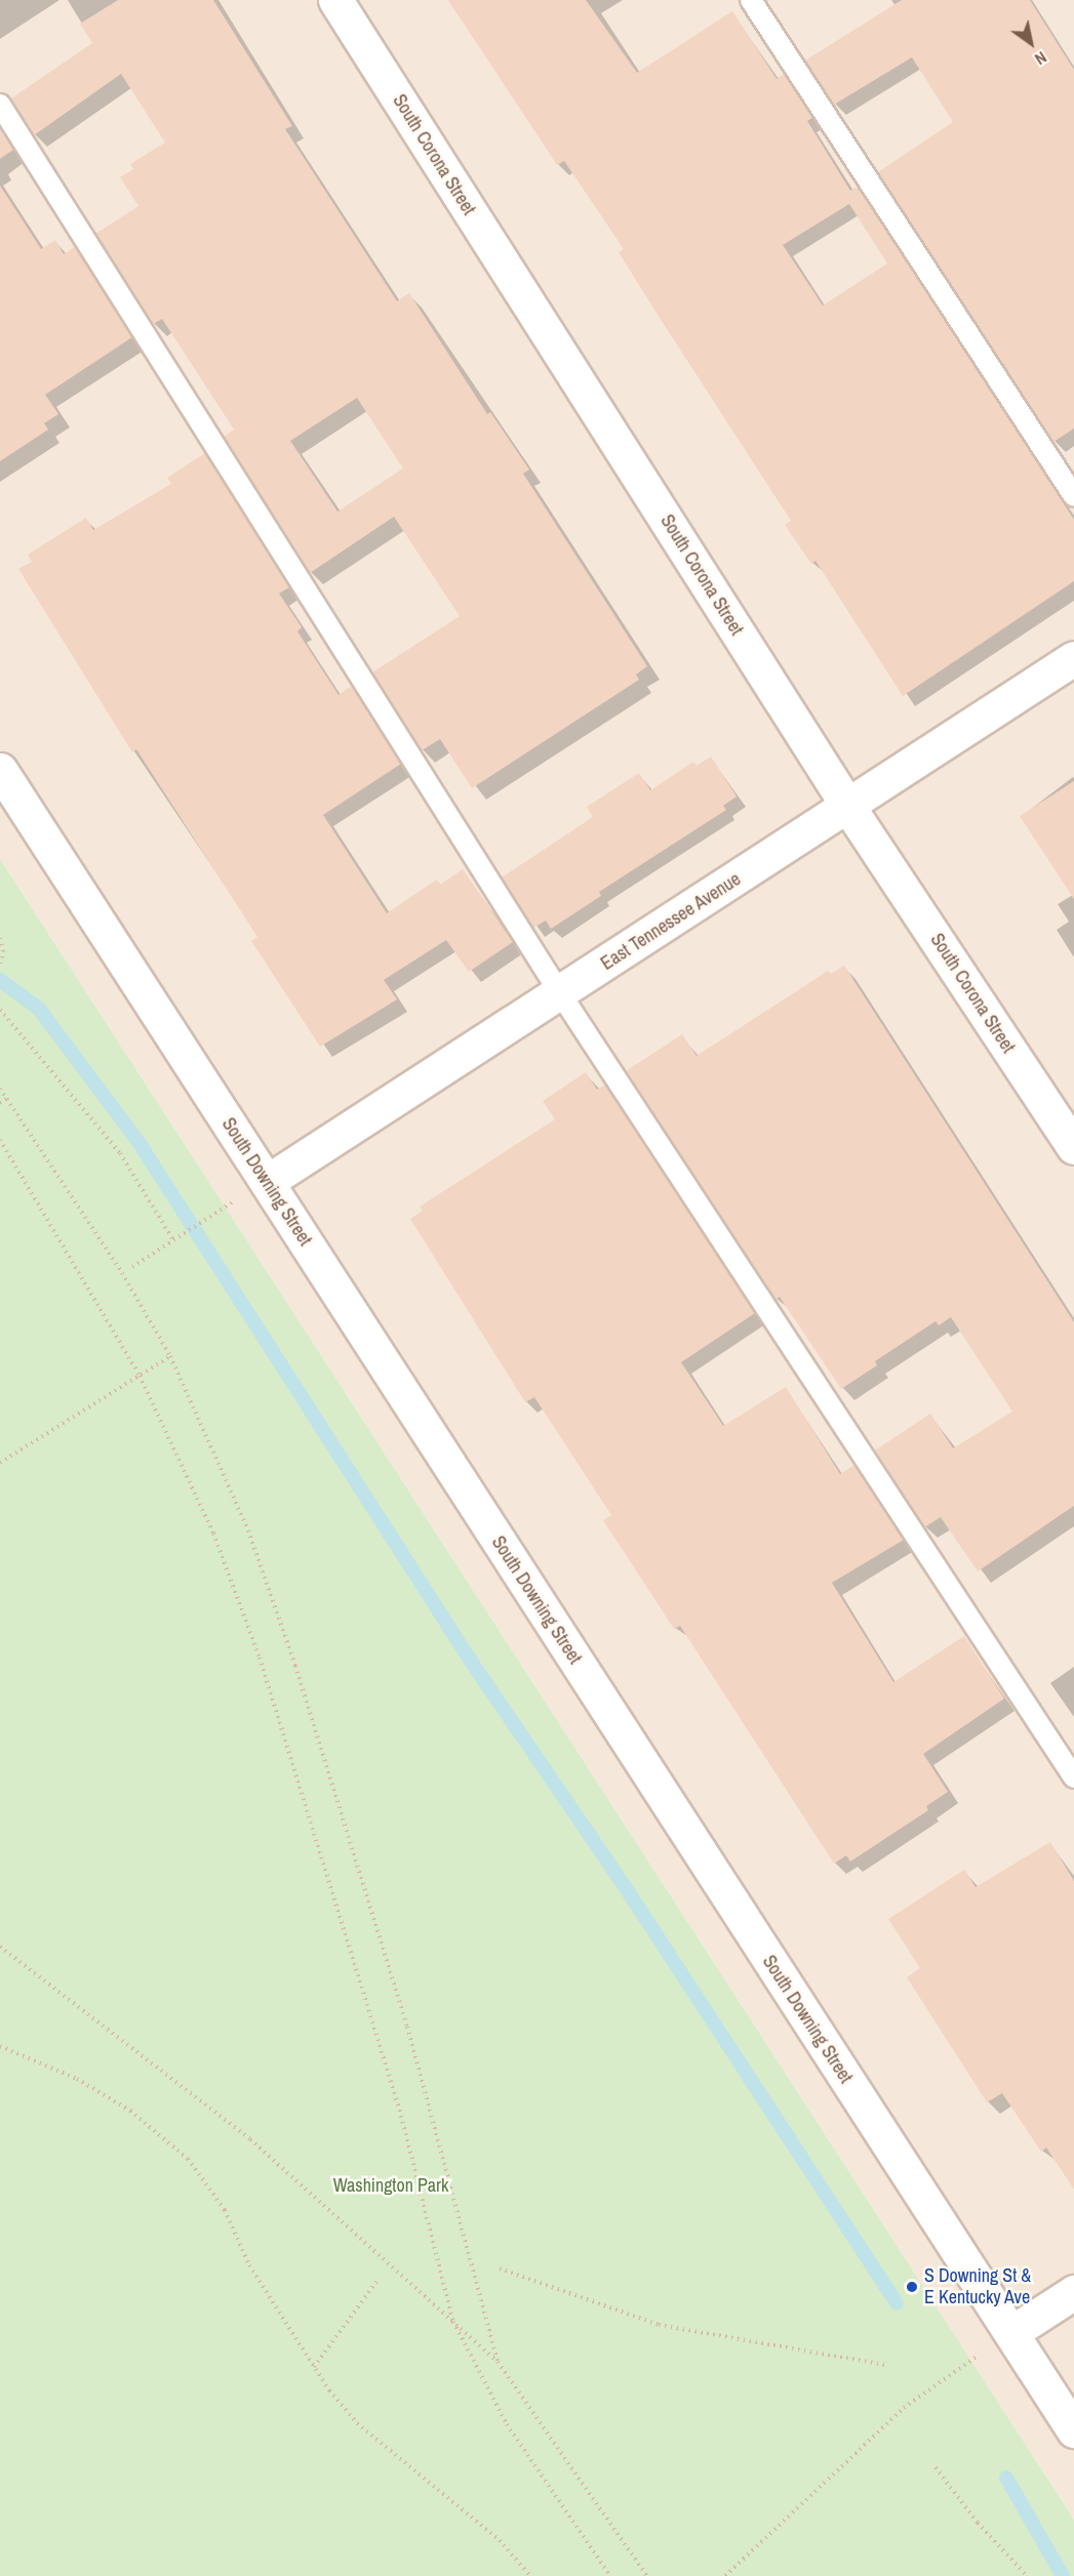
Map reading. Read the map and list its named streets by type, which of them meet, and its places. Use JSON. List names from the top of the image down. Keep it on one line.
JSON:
{"streets":{"street":["South Corona Street","East Tennessee Avenue","South Downing Street"]},"crossings":[["South Corona Street","East Tennessee Avenue"],["East Tennessee Avenue","South Downing Street"]],"parks":["Washington Park"],"places":["S Downing St & E Kentucky Ave"],"north":"bottom right"}
